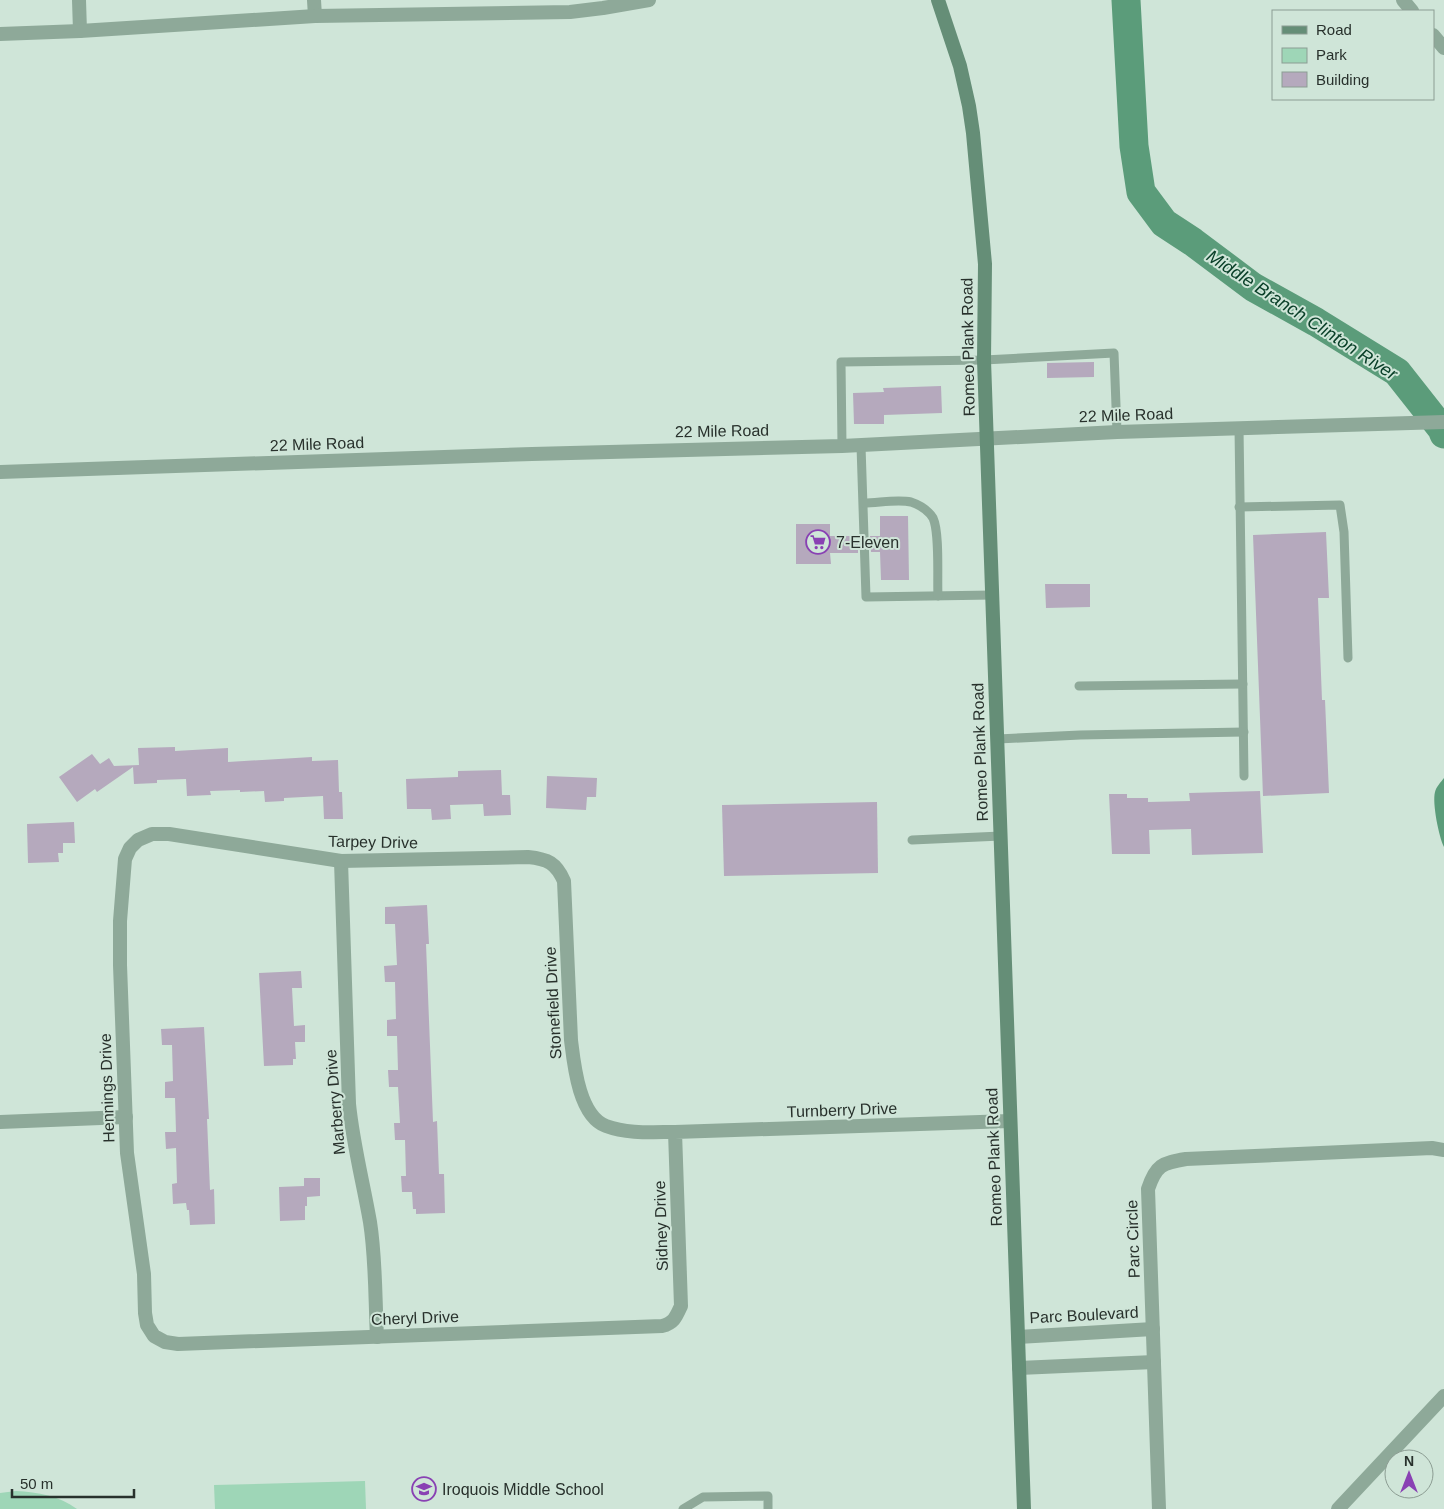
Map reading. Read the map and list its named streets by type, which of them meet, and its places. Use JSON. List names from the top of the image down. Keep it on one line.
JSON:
{"streets":{"main road":["Romeo Plank Road"],"street":["22 Mile Road","Tarpey Drive","Stonefield Drive","Hennings Drive","Marberry Drive","Turnberry Drive","Sidney Drive","Parc Circle","Parc Boulevard","Cheryl Drive"]},"crossings":[["Romeo Plank Road","22 Mile Road"],["Romeo Plank Road","Turnberry Drive"],["Romeo Plank Road","Parc Boulevard"],["Tarpey Drive","Stonefield Drive"],["Tarpey Drive","Hennings Drive"],["Tarpey Drive","Marberry Drive"],["Stonefield Drive","Turnberry Drive"],["Stonefield Drive","Sidney Drive"],["Hennings Drive","Cheryl Drive"],["Marberry Drive","Cheryl Drive"],["Turnberry Drive","Sidney Drive"],["Sidney Drive","Cheryl Drive"],["Parc Circle","Parc Boulevard"]],"water":["Middle Branch Clinton River"],"places":{"supermarket":["7-Eleven"],"school or university":["Iroquois Middle School"]},"legend":["Road","Park","Building"],"scale_bar":"50 m","north":"top"}
